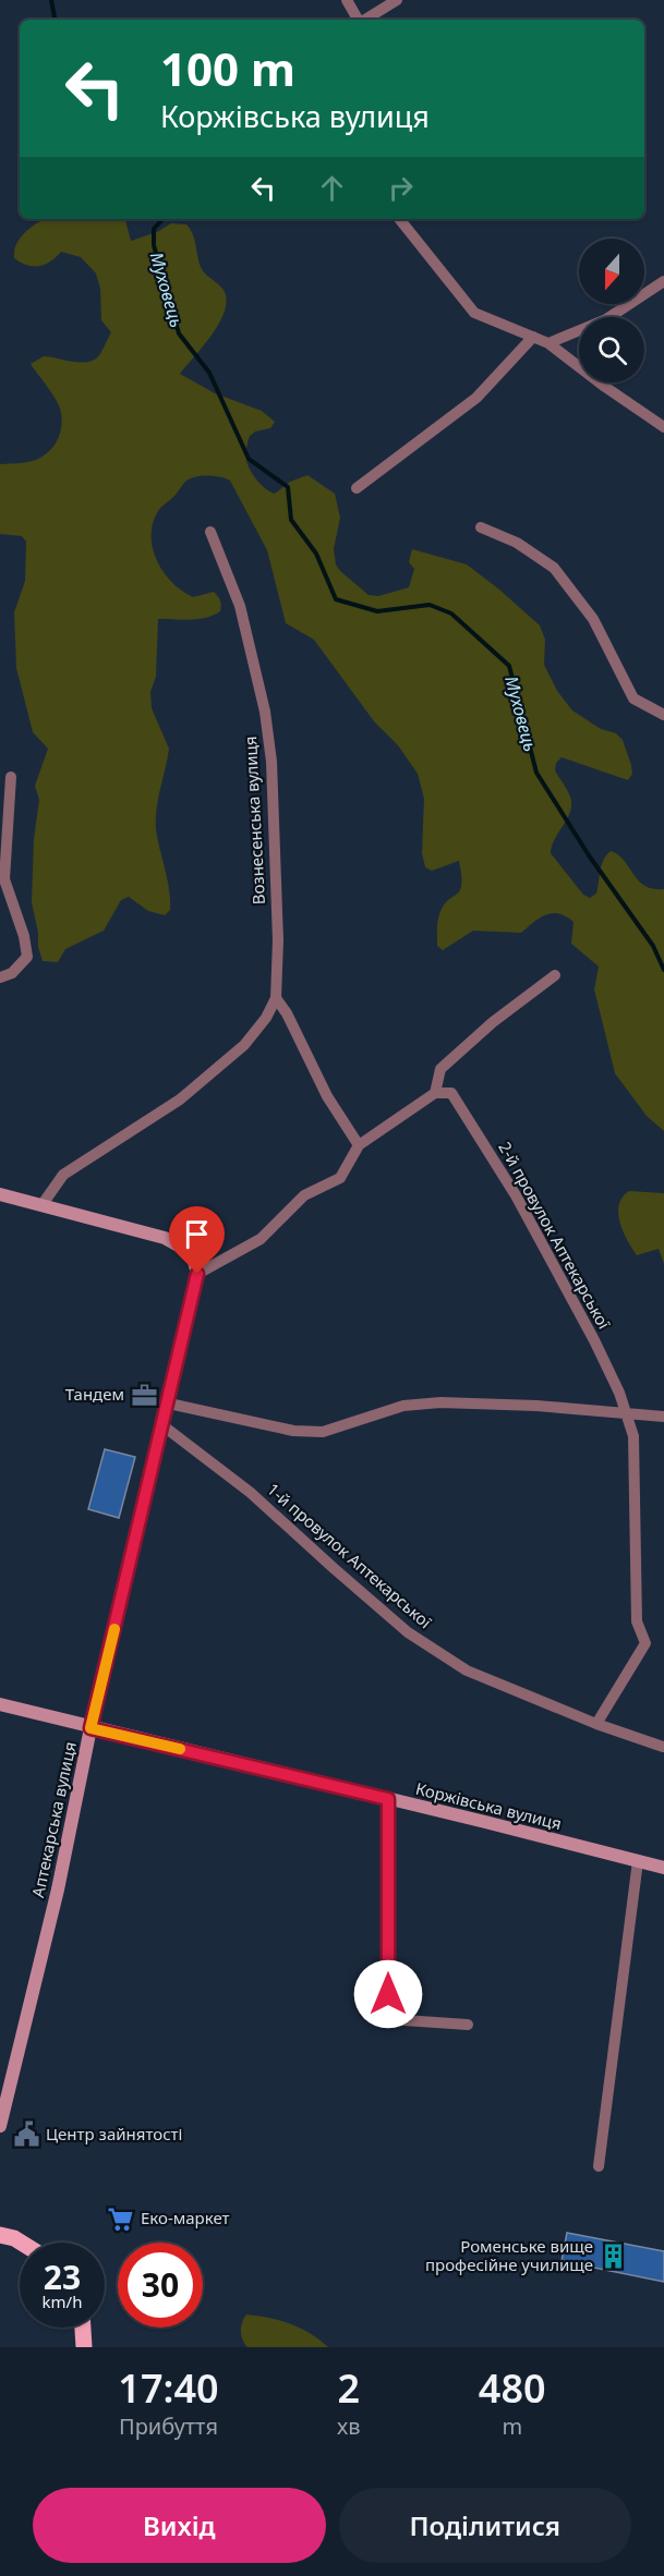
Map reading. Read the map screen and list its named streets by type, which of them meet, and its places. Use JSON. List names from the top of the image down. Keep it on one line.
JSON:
{"streets":{"street":["Вознесенська вулиця","2-й провулок Аптекарської","1-й провулок Аптекарської","Коржівська вулиця","Аптекарська вулиця"]},"crossings":[["Вознесенська вулиця","Аптекарська вулиця"],["1-й провулок Аптекарської","Аптекарська вулиця"],["Коржівська вулиця","Аптекарська вулиця"]],"water":["Муховець"],"places":{"office":["Тандем"],"public building":["Центр зайнятості"],"supermarket":["Еко-маркет"],"building":["Роменське вище професійне училище"]},"north":"bottom","page":{"turn":["100 m","Коржівська вулиця"],"speed":"23 km/h","limit":"30","eta":["17:40","Прибуття","2","хв","480","m"],"buttons":["Вихід","Поділитися"]}}
